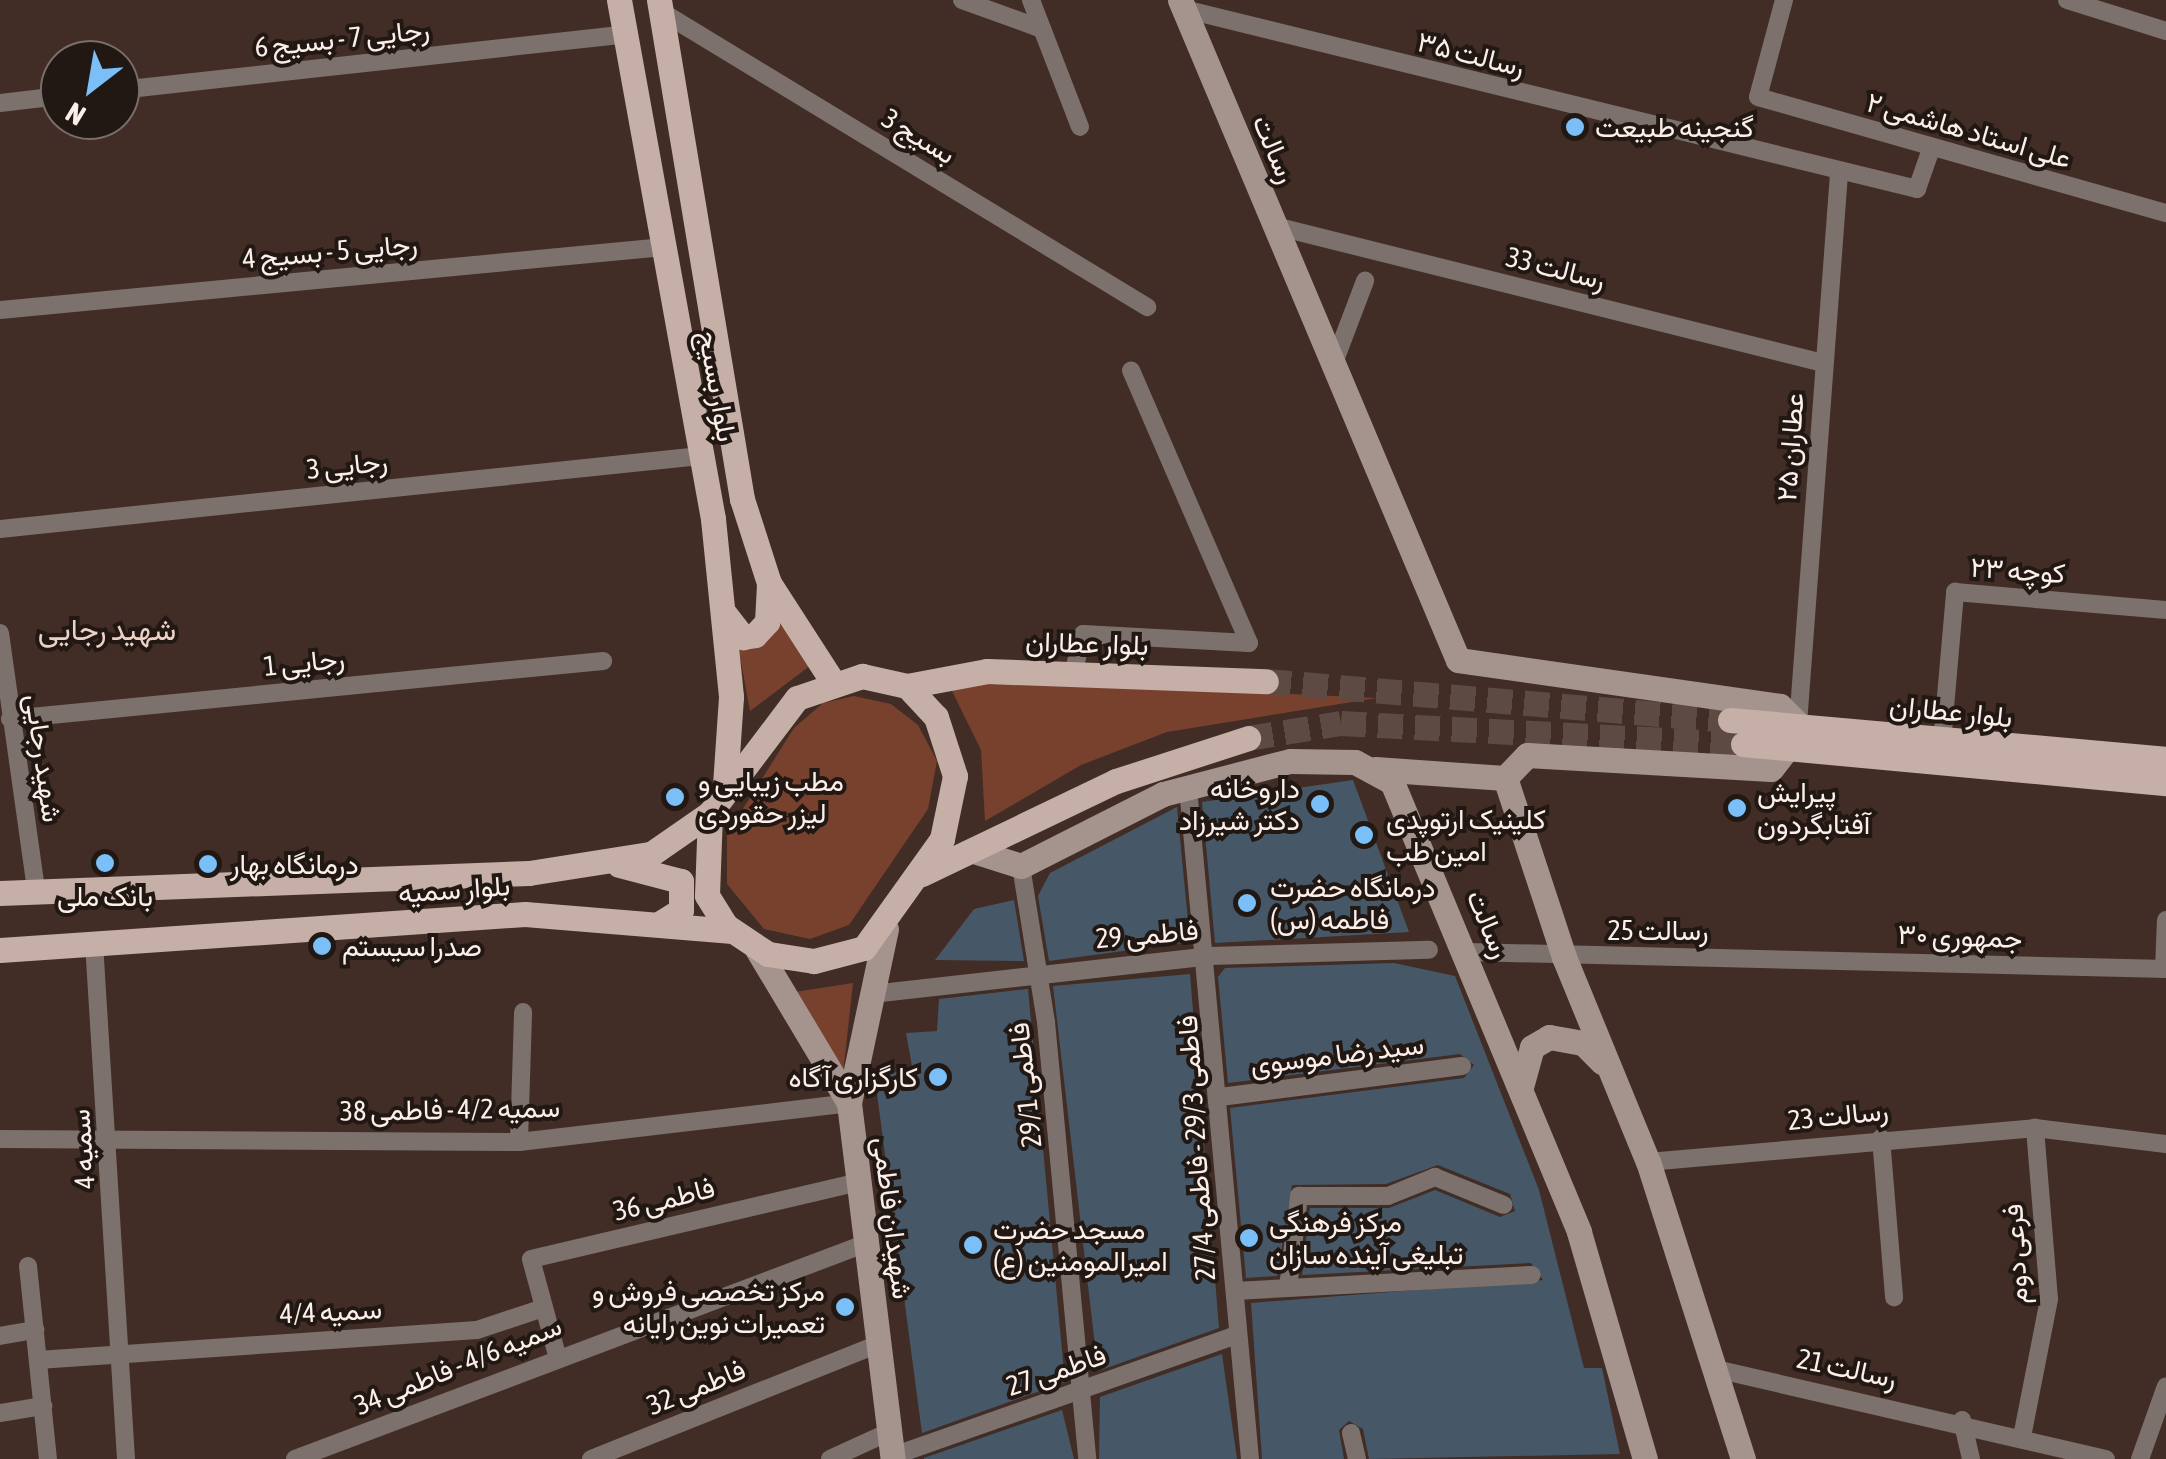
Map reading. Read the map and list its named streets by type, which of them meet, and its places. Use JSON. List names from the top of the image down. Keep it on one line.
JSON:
{"streets":{"main road":["بلوار بسیج","بلوار عطاران","بلوار سمیه"],"street":["رجایی 7 - بسیج 6","رسالت ۳۵","علی استاد هاشمی ۲","بسیج 3","رسالت","رجایی 5 - بسیج 4","رسالت 33","عطاران ۲۵","رجایی 3","کوچه ۲۳","رجایی 1","شهید رجایی","رسالت 25","فاطمی 29","جمهوری ۳۰","سید رضا موسوی","فاطمی 29/1","سمیه 4/2 - فاطمی 38","رسالت 23","فاطمی 29/3 - فاطمی 27/4","سمیه 4","فاطمی 36","شهیدان فاطمی","فرعی دوم","سمیه 4/4","سمیه 4/6 - فاطمی 34","رسالت 21","فاطمی 27","فاطمی 32"]},"crossings":[["رجایی 7 - بسیج 6","بلوار بسیج"],["رسالت ۳۵","علی استاد هاشمی ۲"],["رسالت ۳۵","رسالت"],["رسالت ۳۵","عطاران ۲۵"],["بسیج 3","بلوار بسیج"],["رسالت","رسالت 33"],["رسالت","عطاران ۲۵"],["رسالت","بلوار عطاران"],["رسالت","رسالت 25"],["رسالت","رسالت 23"],["رسالت","رسالت 21"],["رجایی 5 - بسیج 4","بلوار بسیج"],["رسالت 33","عطاران ۲۵"],["بلوار بسیج","رجایی 3"],["بلوار بسیج","بلوار عطاران"],["بلوار بسیج","بلوار سمیه"],["عطاران ۲۵","بلوار عطاران"],["کوچه ۲۳","بلوار عطاران"],["بلوار عطاران","بلوار سمیه"],["رجایی 1","شهید رجایی"],["شهید رجایی","بلوار سمیه"],["بلوار سمیه","سمیه 4"],["رسالت 25","جمهوری ۳۰"],["فاطمی 29","فاطمی 29/1"],["فاطمی 29","فاطمی 29/3 - فاطمی 27/4"],["سید رضا موسوی","فاطمی 29/3 - فاطمی 27/4"],["فاطمی 29/1","فاطمی 27"],["سمیه 4/2 - فاطمی 38","سمیه 4"],["سمیه 4/2 - فاطمی 38","شهیدان فاطمی"],["رسالت 23","فرعی دوم"],["فاطمی 29/3 - فاطمی 27/4","فاطمی 27"],["سمیه 4","سمیه 4/4"],["فاطمی 36","شهیدان فاطمی"],["فاطمی 36","سمیه 4/4"],["شهیدان فاطمی","سمیه 4/6 - فاطمی 34"],["شهیدان فاطمی","فاطمی 27"],["شهیدان فاطمی","فاطمی 32"],["فرعی دوم","رسالت 21"]],"districts":["شهید رجایی"],"places":["گنجینه طبیعت","مطب زیبایی و لیزر حقوردی","داروخانه دکتر شیرزاد","پیرایش آفتابگردون","کلینیک ارتوپدی امین طب","بانک ملی","درمانگاه بهار","درمانگاه حضرت فاطمه (س)","صدرا سیستم","کارگزاری آگاه","مرکز فرهنگی تبلیغی آینده سازان","مسجد حضرت امیرالمومنین (ع)","مرکز تخصصی فروش و تعمیرات نوین رایانه"],"north":"bottom left"}
